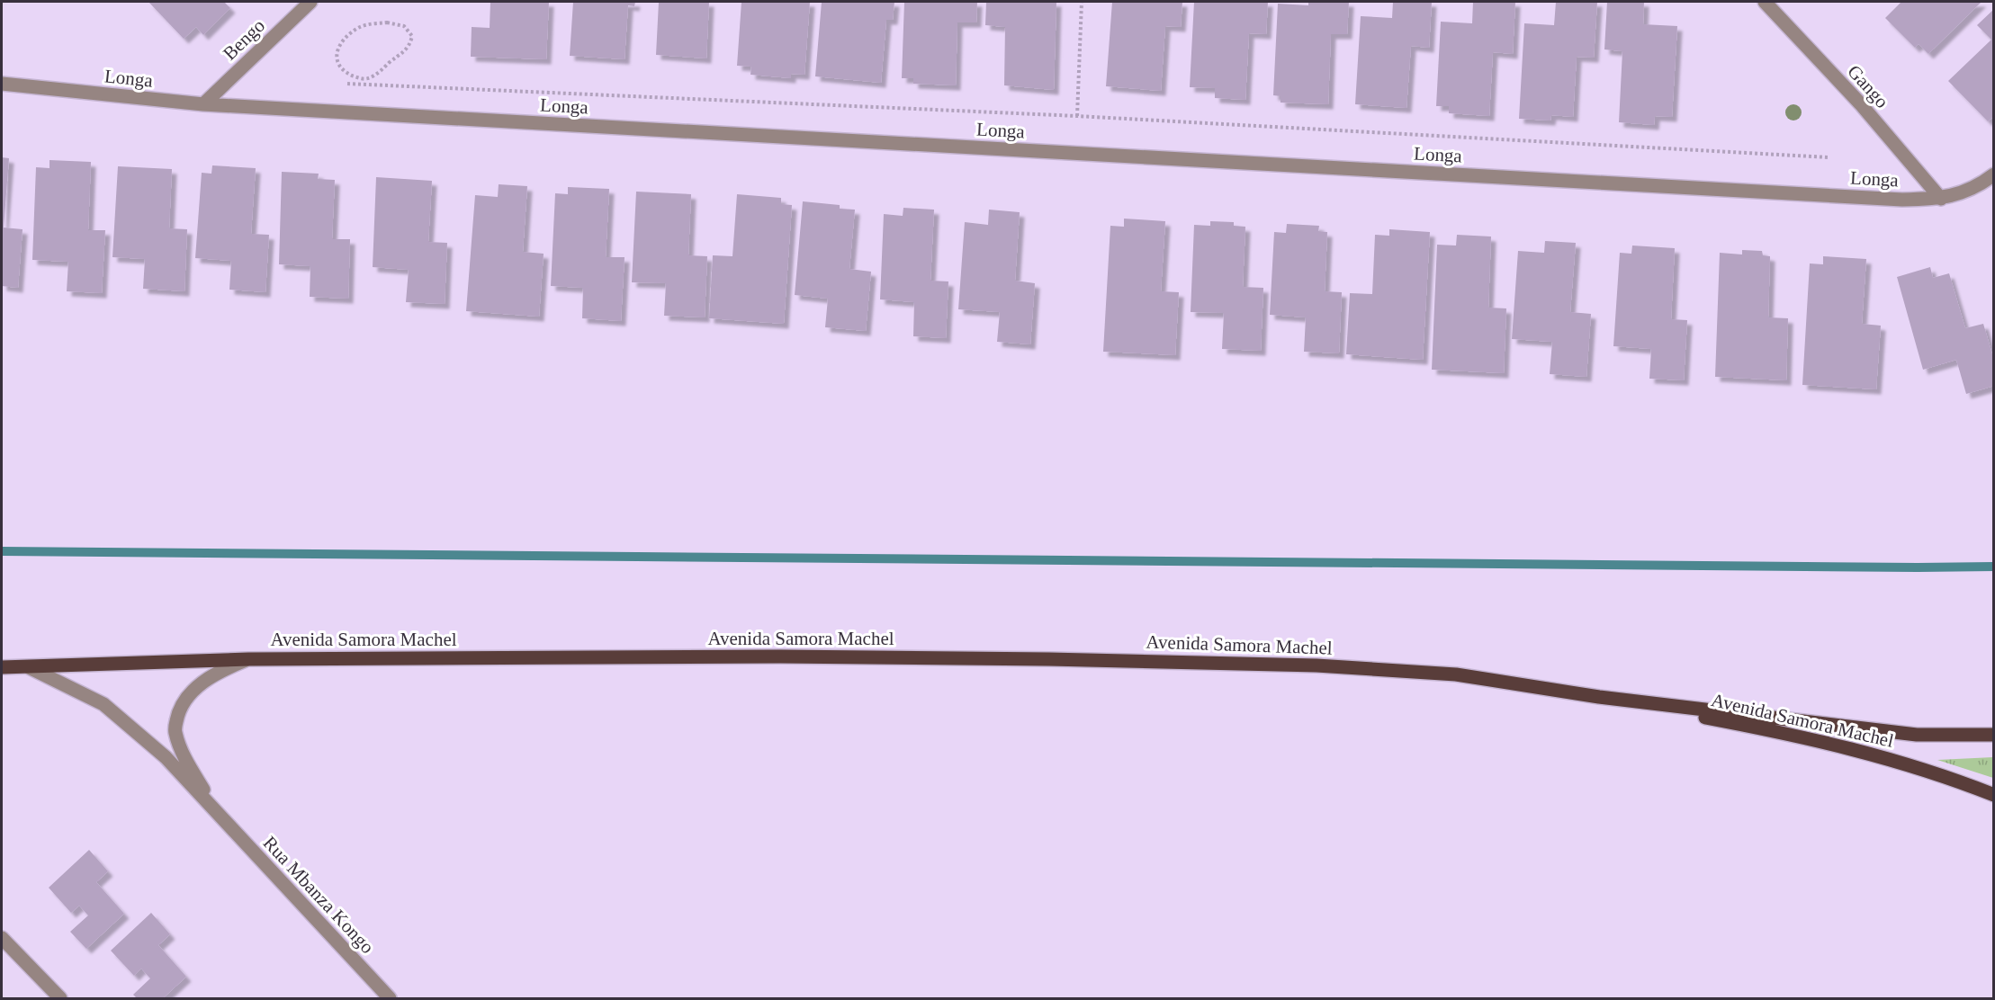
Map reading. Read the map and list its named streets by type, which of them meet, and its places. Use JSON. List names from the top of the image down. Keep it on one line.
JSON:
{"streets":{"main road":["Avenida Samora Machel"],"street":["Bengo","Longa","Gango","Rua Mbanza Kongo"]},"crossings":[["Bengo","Longa"],["Longa","Gango"],["Avenida Samora Machel","Rua Mbanza Kongo"]]}
